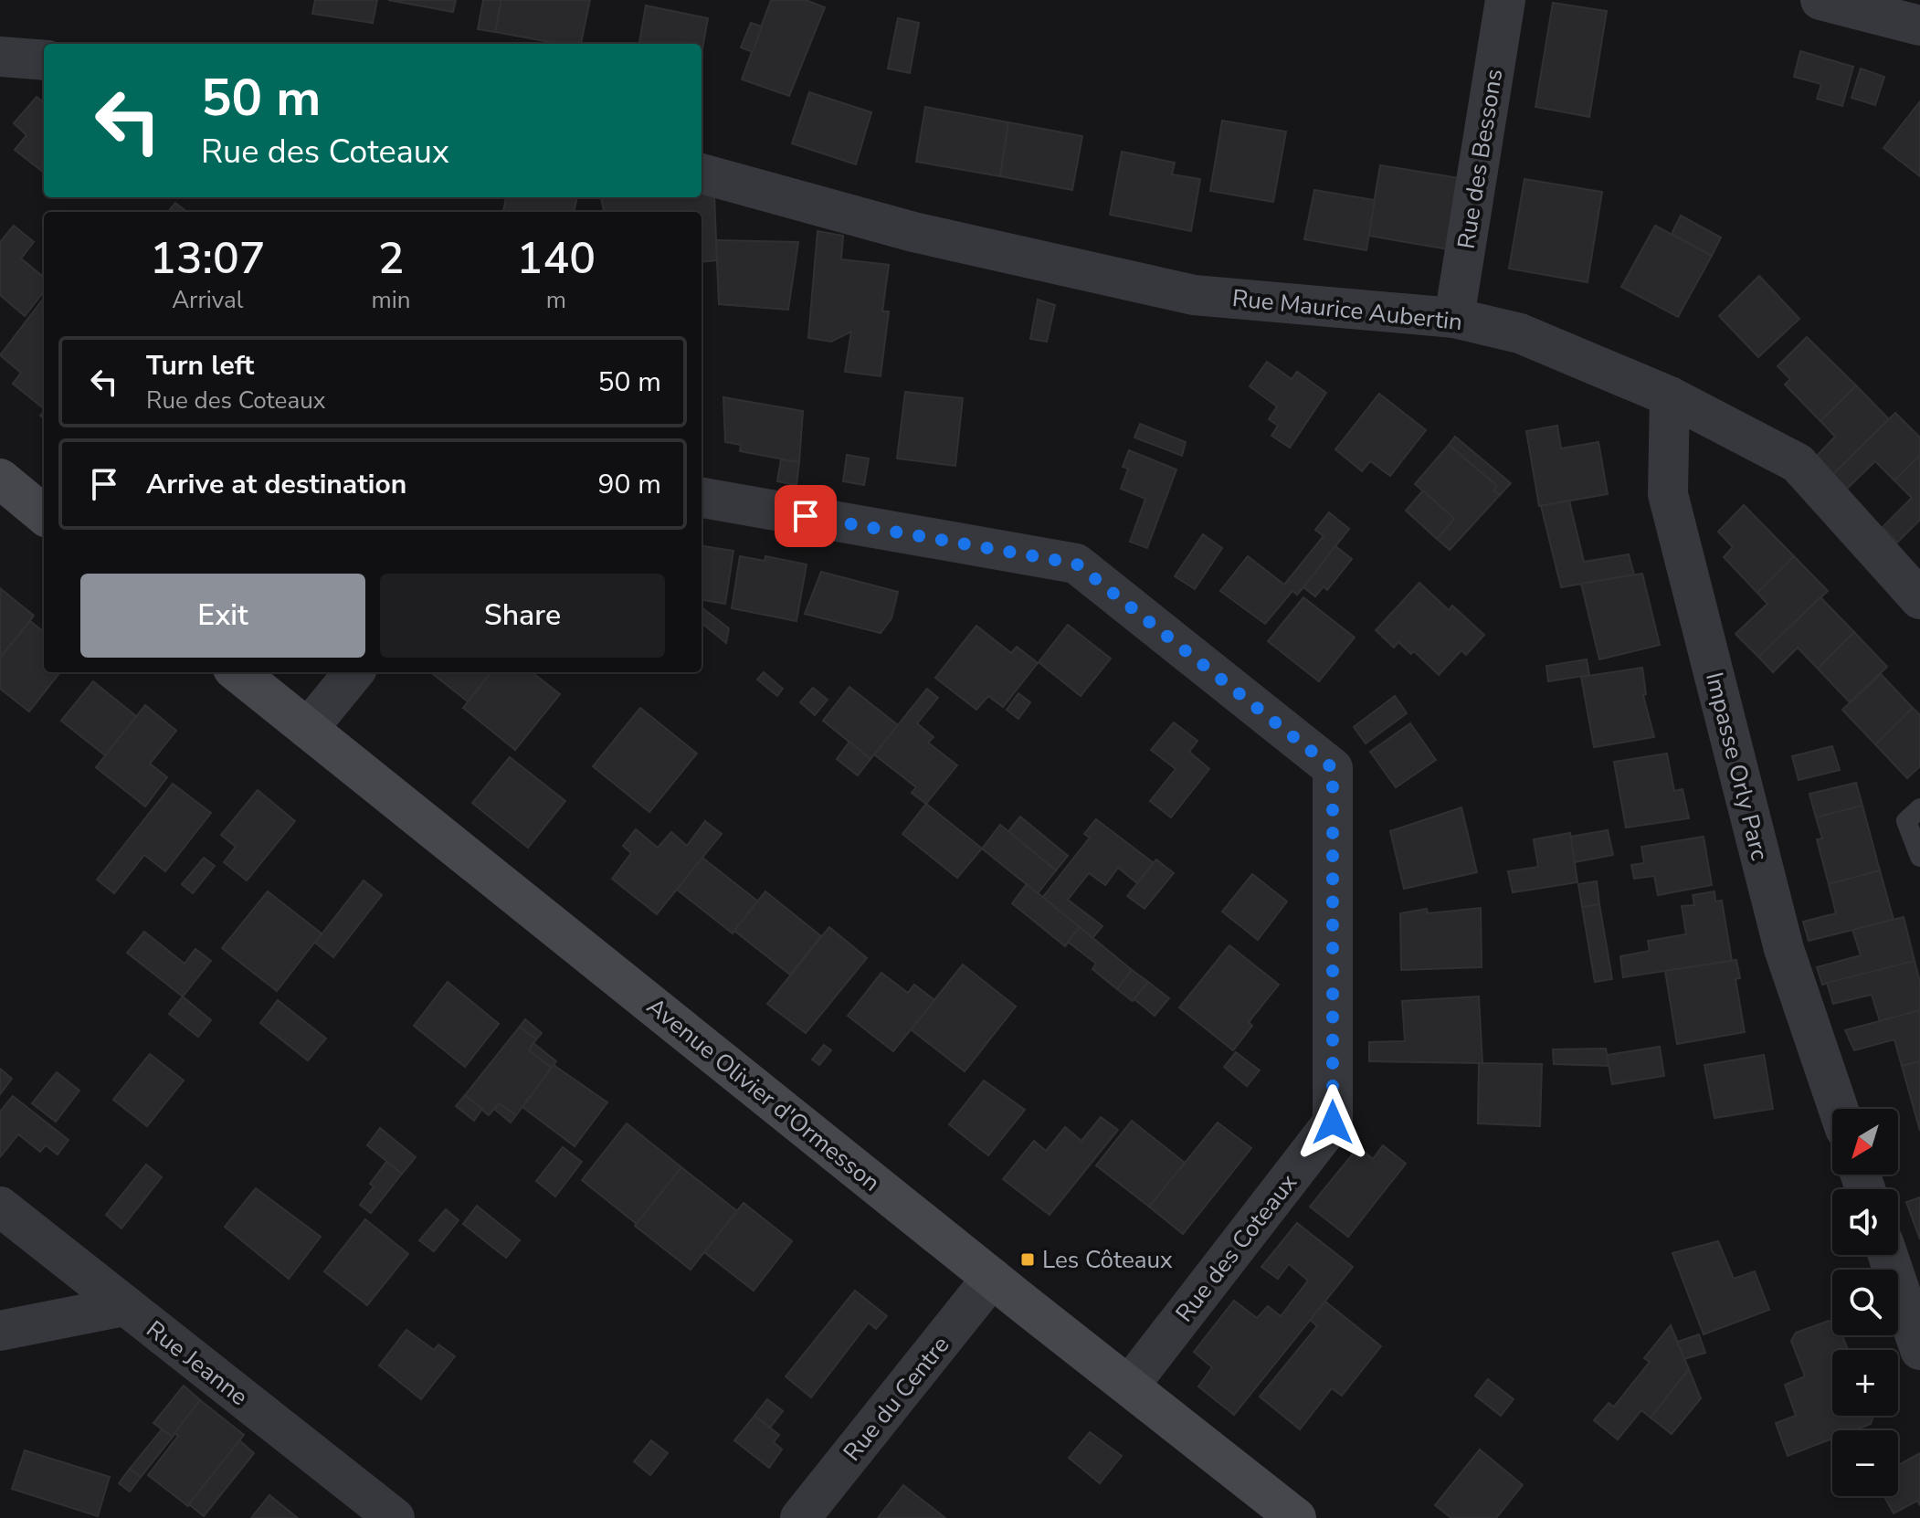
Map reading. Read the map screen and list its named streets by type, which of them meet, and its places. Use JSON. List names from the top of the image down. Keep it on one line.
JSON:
{"streets":{"main road":["Avenue Olivier d'Ormesson"],"street":["Rue des Bessons","Rue Maurice Aubertin","Impasse Orly Parc","Rue des Coteaux","Rue Jeanne","Rue du Centre"]},"crossings":[["Rue des Bessons","Rue Maurice Aubertin"],["Rue Maurice Aubertin","Impasse Orly Parc"],["Avenue Olivier d'Ormesson","Rue des Coteaux"],["Avenue Olivier d'Ormesson","Rue du Centre"]],"places":{"transit":["Les Côteaux"]},"north":"bottom left","page":{"turn":["50 m","Rue des Coteaux"],"eta":["13:07","Arrival","2","min","140","m"],"list":[{"name":"Turn left","note":"Rue des Coteaux","value":"50 m"},{"name":"Arrive at destination","value":"90 m"}],"buttons":["Exit","Share"],"map_buttons":["+","−"]}}
